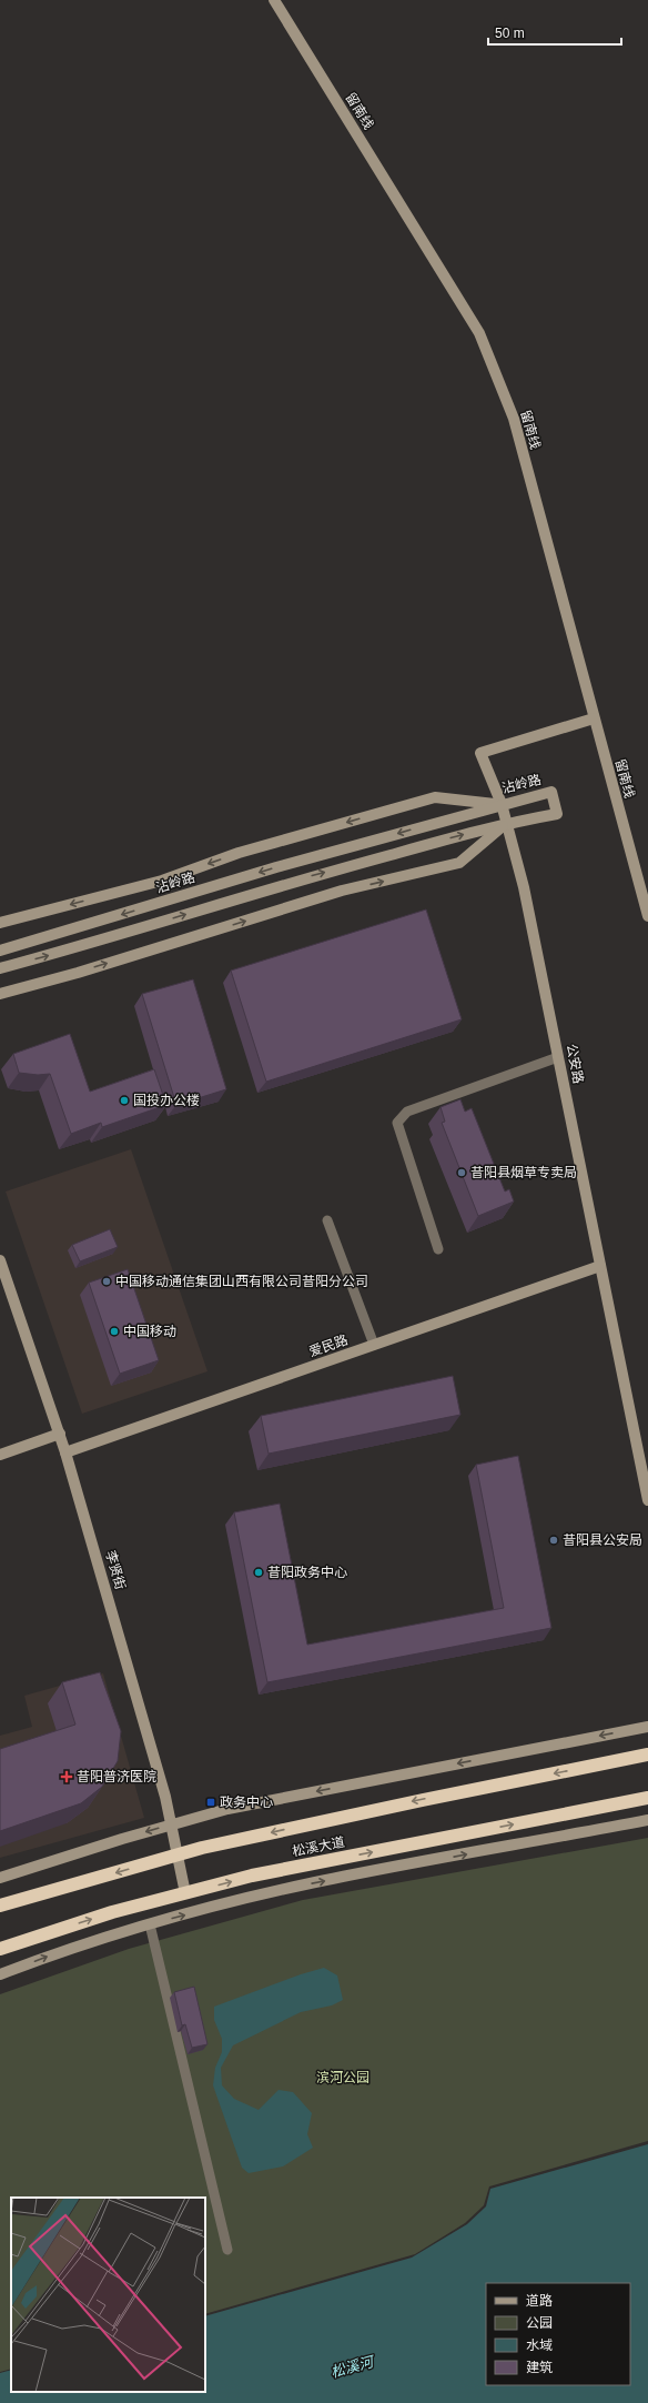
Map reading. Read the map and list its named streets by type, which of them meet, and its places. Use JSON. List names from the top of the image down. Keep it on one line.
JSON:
{"streets":{"highway":["松溪大道"],"street":["留南线","沾岭路","公安路","爱民路","李贤街"]},"crossings":[["留南线","公安路"],["沾岭路","公安路"],["公安路","爱民路"],["爱民路","李贤街"],["李贤街","松溪大道"]],"water":["松溪河"],"parks":["滨河公园"],"places":{"other":["国投办公楼","昔阳县烟草专卖局","中国移动通信集团山西有限公司昔阳分公司","中国移动","昔阳县公安局","昔阳政务中心"],"health":["昔阳普济医院"],"transit":["政务中心"]},"legend":["道路","公园","水域","建筑"],"scale_bar":"50 m"}
